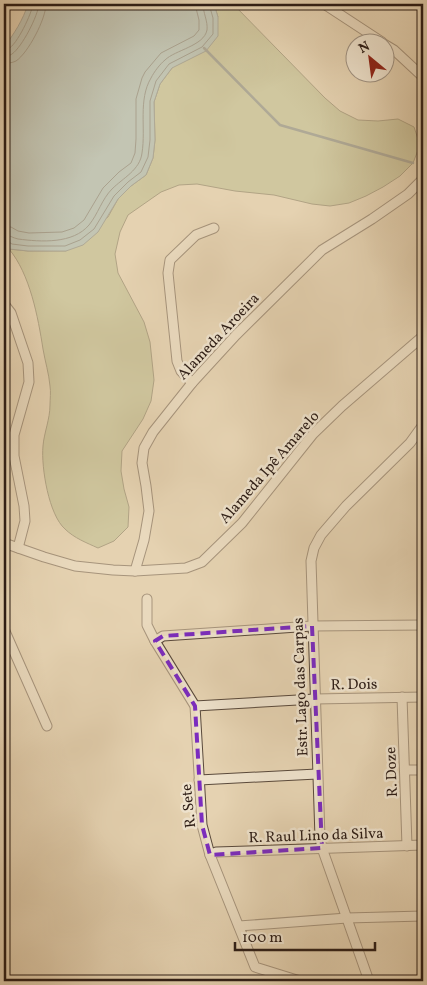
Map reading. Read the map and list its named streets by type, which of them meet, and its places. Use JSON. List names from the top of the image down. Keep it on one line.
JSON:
{"streets":{"street":["Alameda Aroeira","Alameda Ipê Amarelo","R. Dois","Estr. Lago das Carpas","R. Doze","R. Sete","R. Raul Lino da Silva"]},"crossings":[["Alameda Aroeira","Alameda Ipê Amarelo"],["R. Dois","Estr. Lago das Carpas"],["R. Dois","R. Doze"],["R. Dois","R. Sete"],["Estr. Lago das Carpas","R. Raul Lino da Silva"],["R. Doze","R. Raul Lino da Silva"],["R. Sete","R. Raul Lino da Silva"]],"scale_bar":"100 m","north":"top left"}
